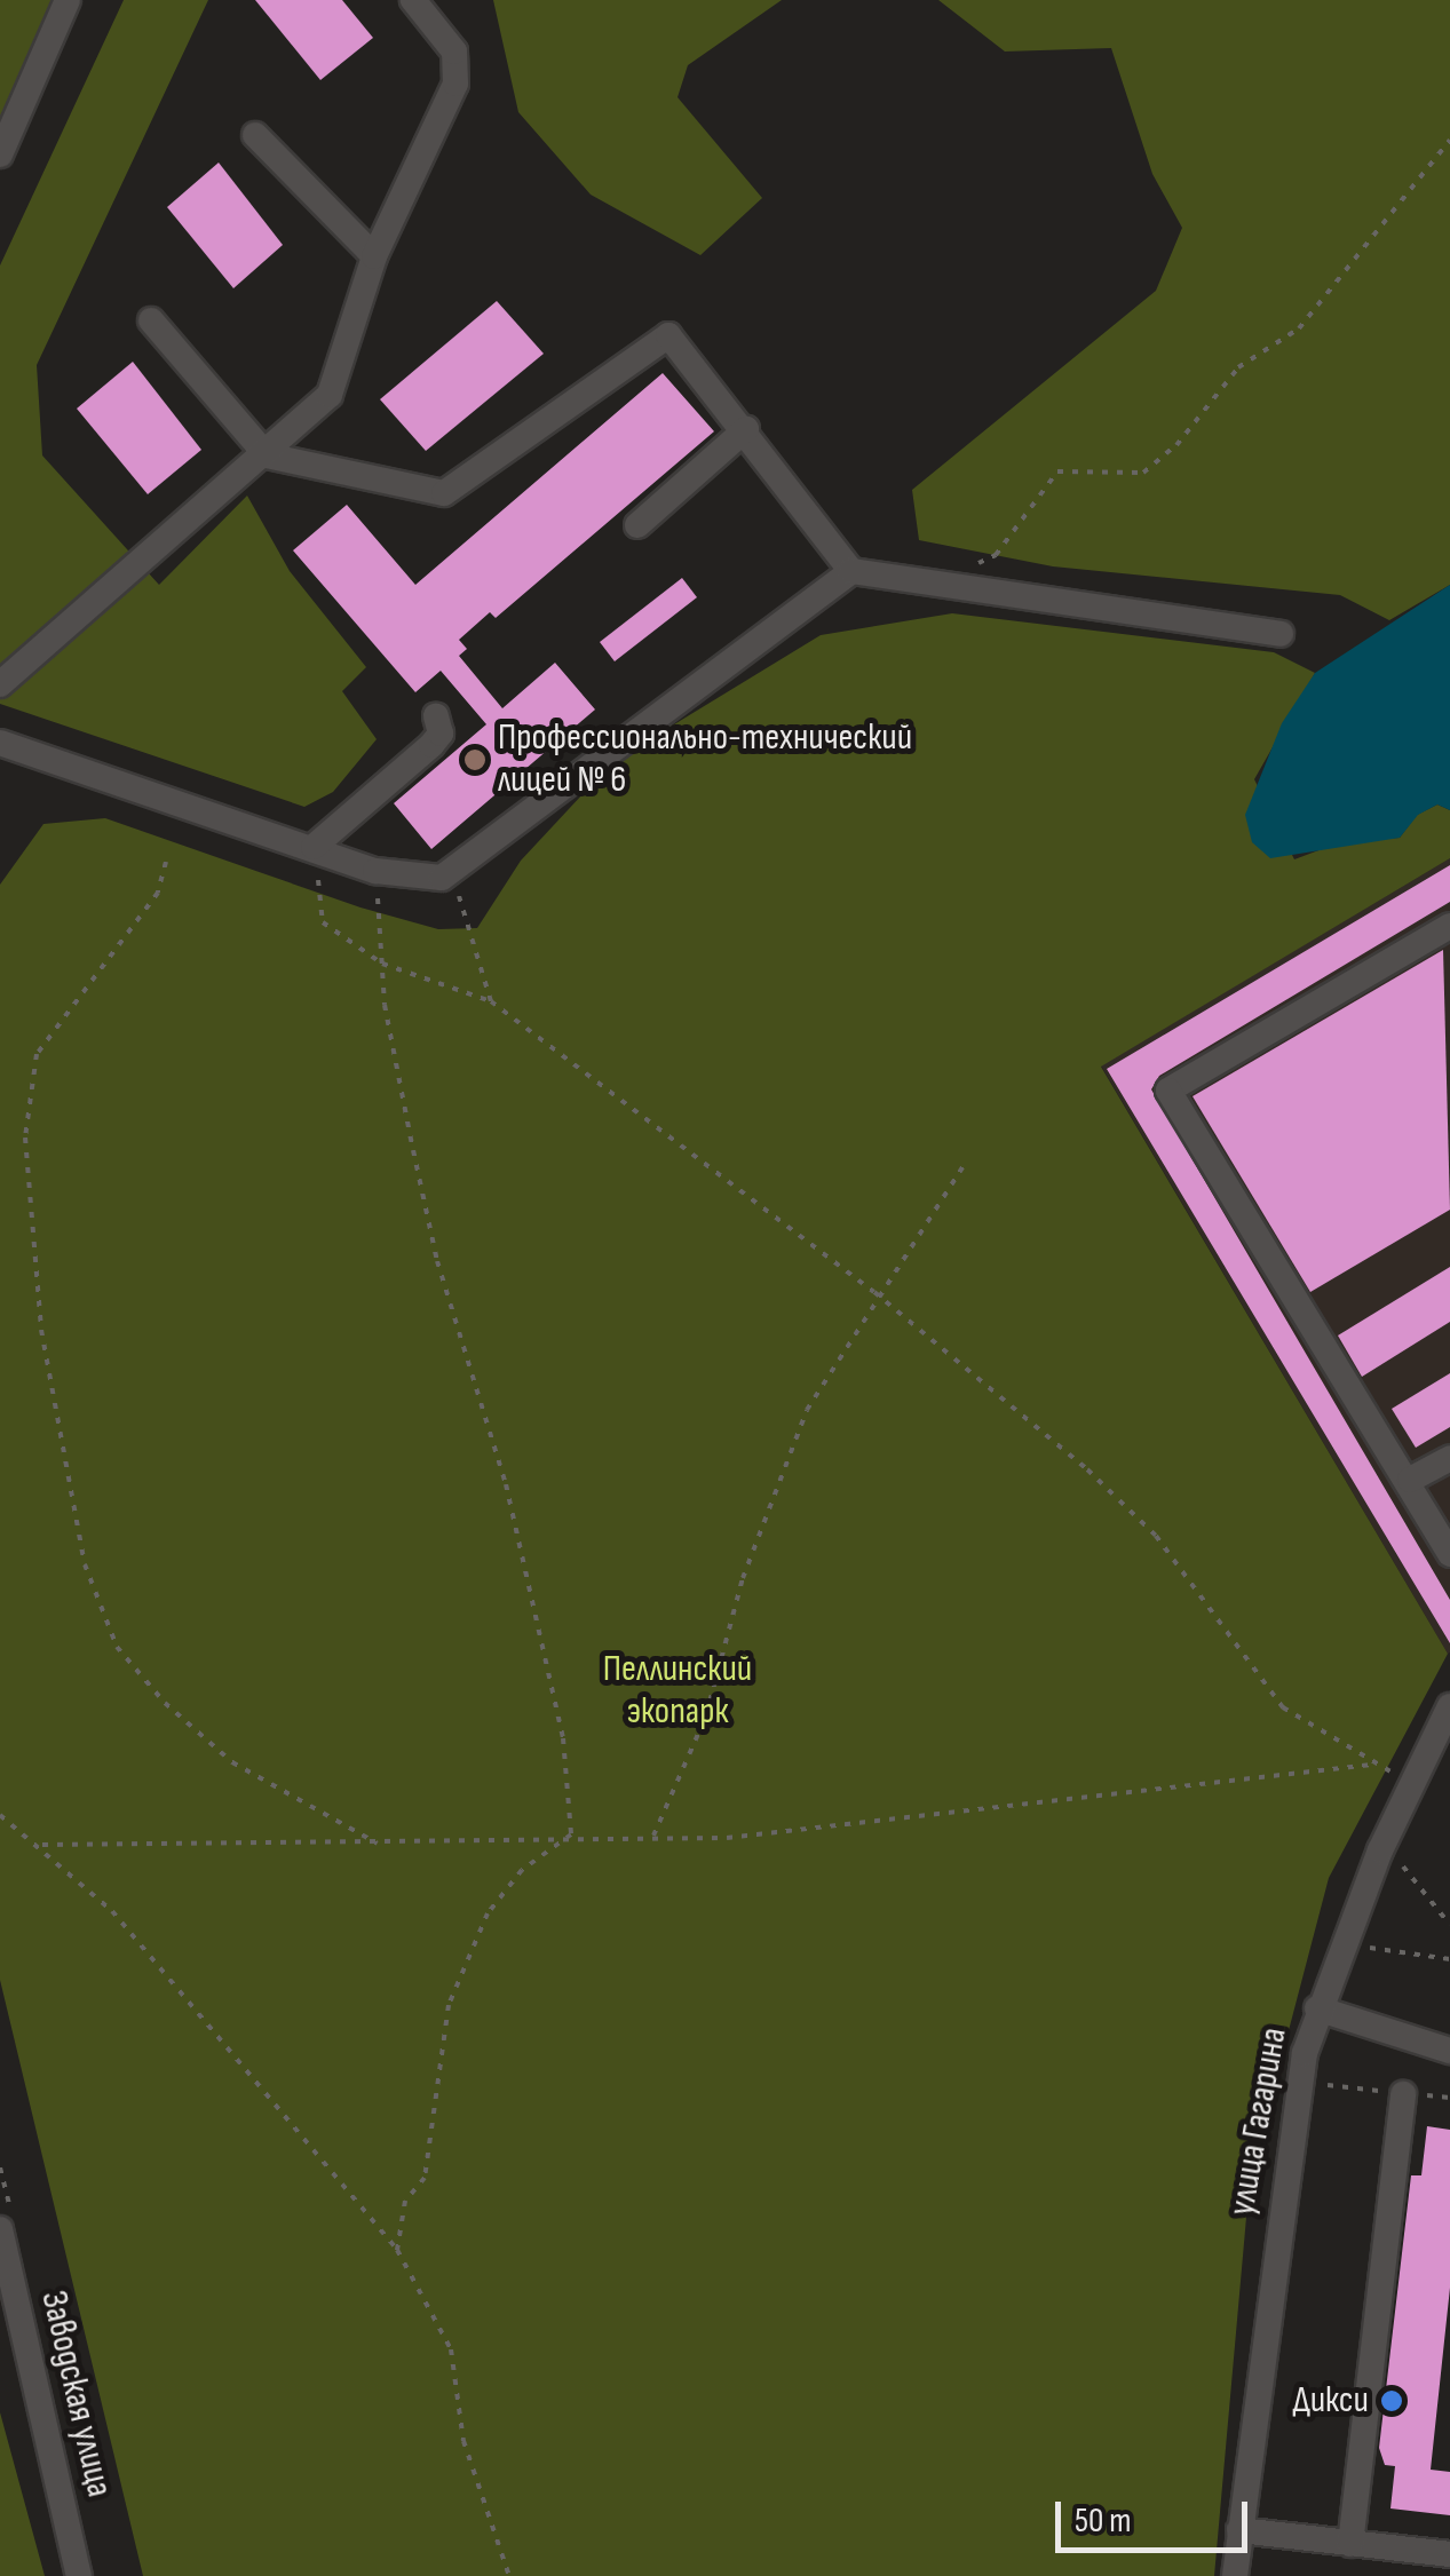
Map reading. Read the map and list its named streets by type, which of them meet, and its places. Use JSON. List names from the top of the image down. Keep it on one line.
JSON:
{"streets":{"street":["улица Гагарина","Заводская улица"]},"parks":["Пеллинский экопарк"],"places":["Профессионально-технический лицей № 6","Дикси"],"scale_bar":"50 m"}
